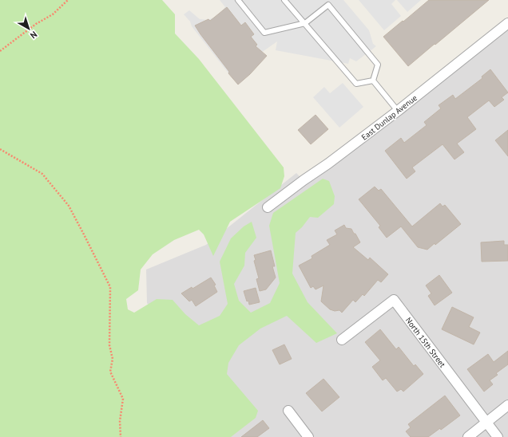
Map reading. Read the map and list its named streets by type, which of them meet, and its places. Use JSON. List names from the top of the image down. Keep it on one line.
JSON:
{"streets":{"street":["East Dunlap Avenue","North 15th Street"]},"north":"bottom right"}
